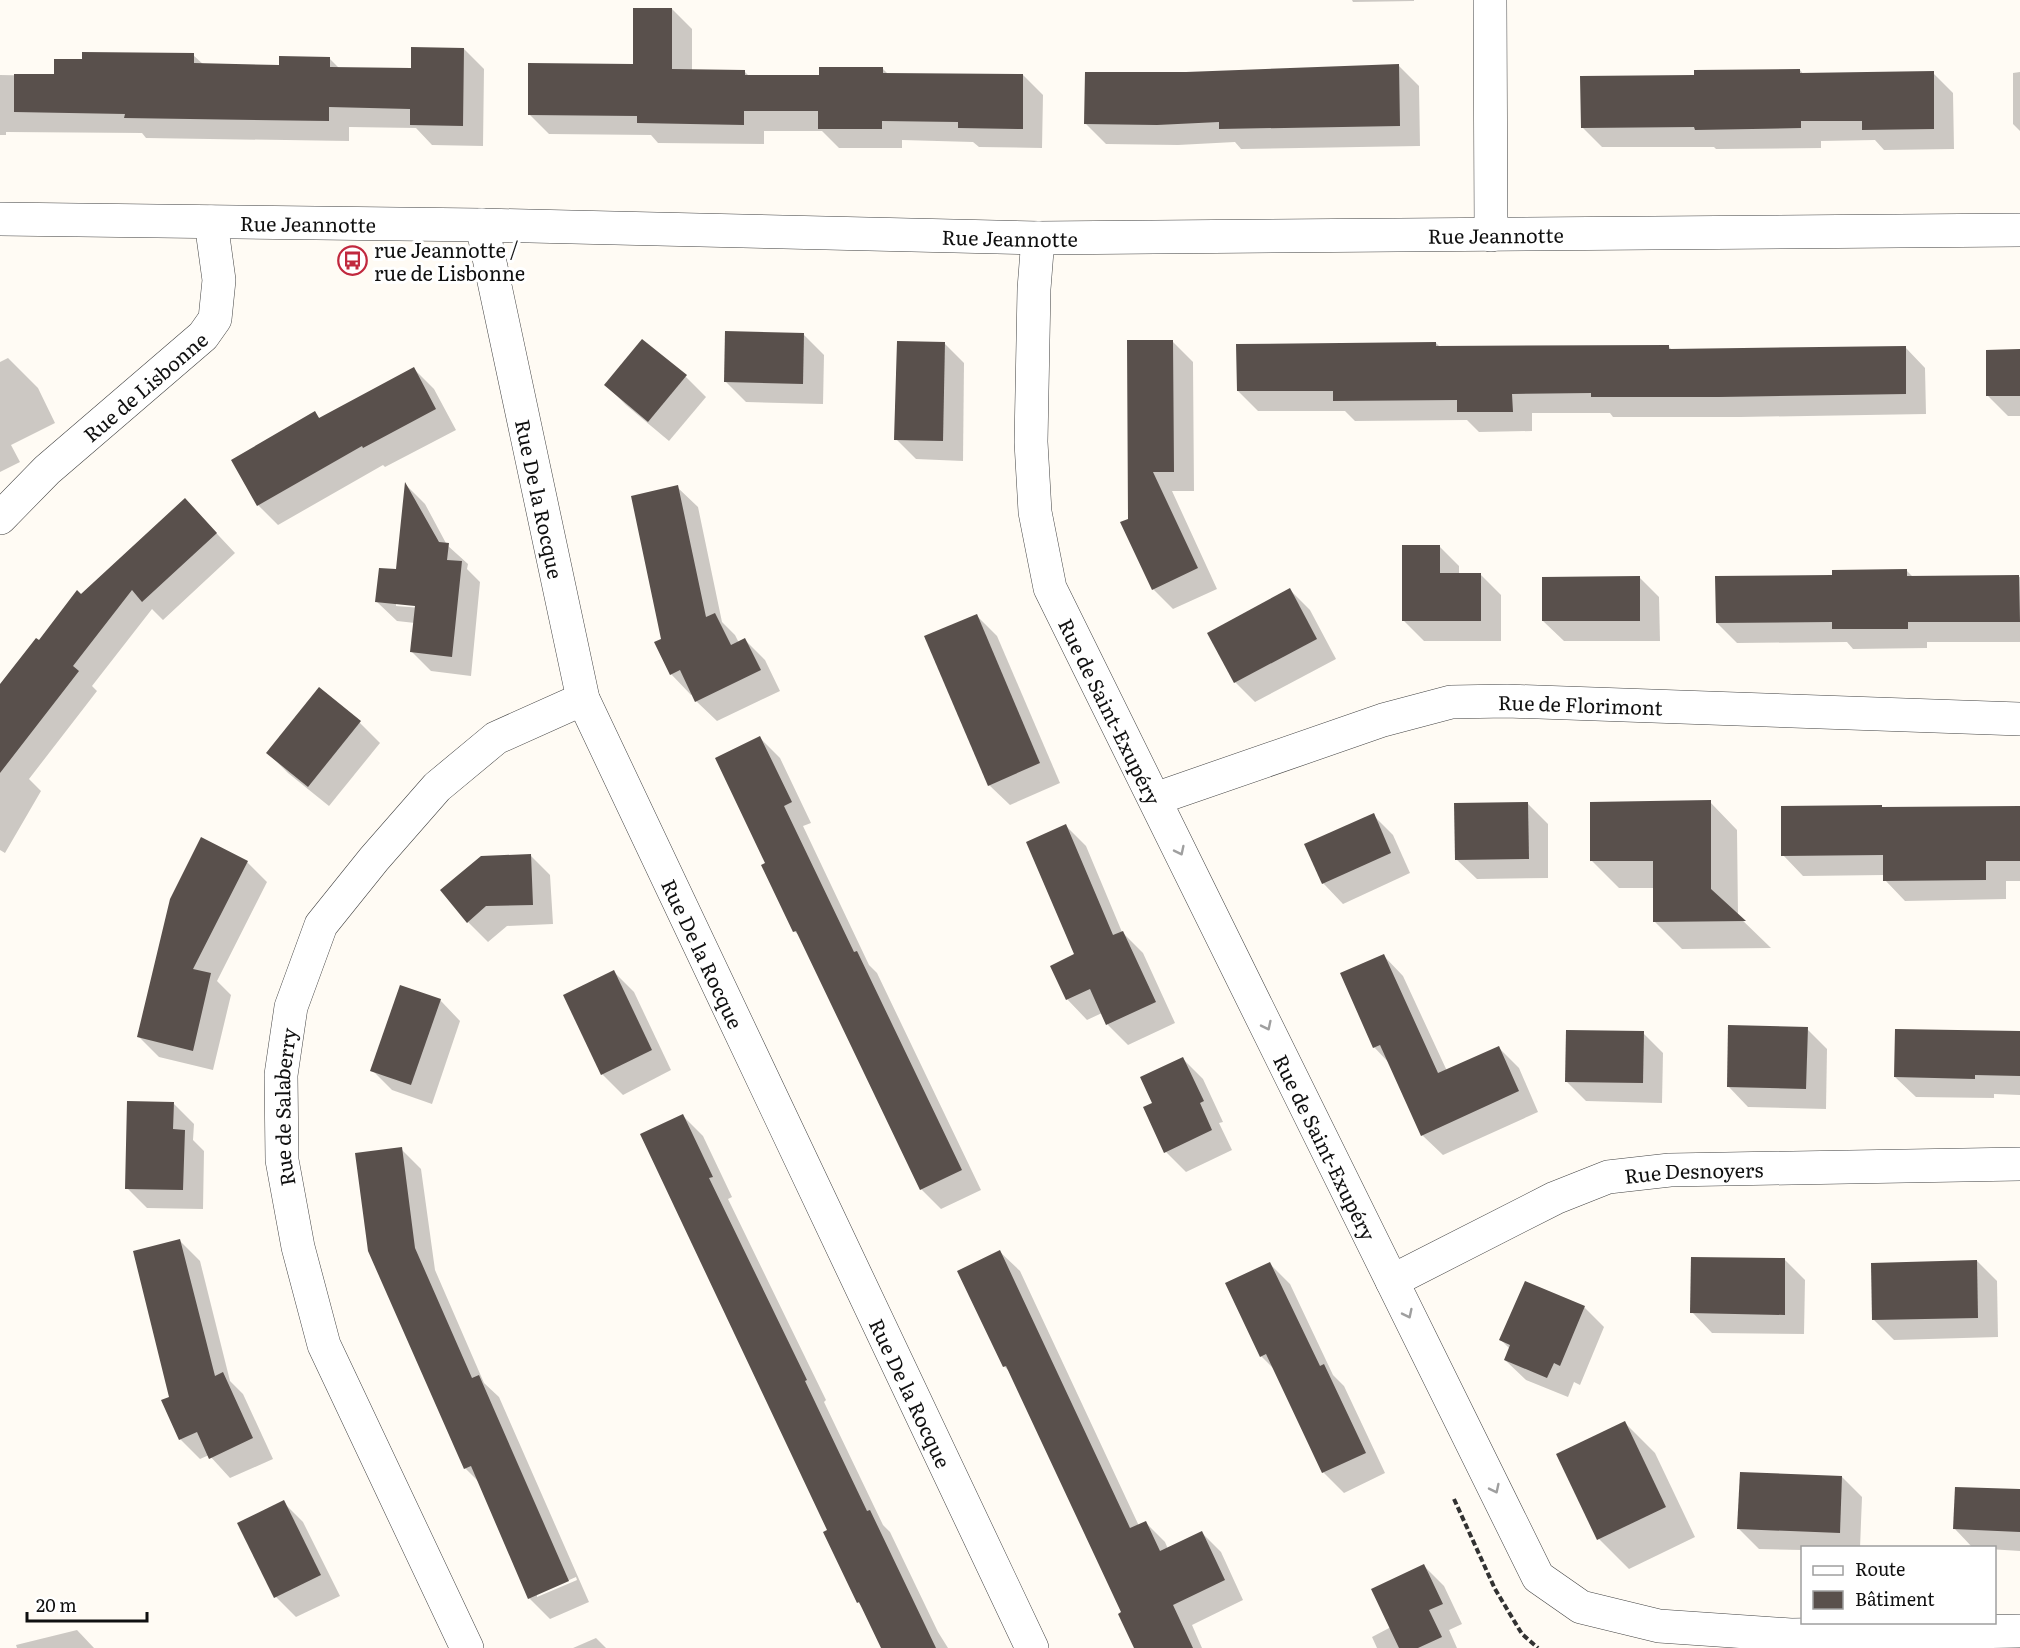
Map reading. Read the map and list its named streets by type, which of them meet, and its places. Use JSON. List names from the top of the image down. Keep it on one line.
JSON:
{"streets":{"street":["Rue Jeannotte","Rue de Lisbonne","Rue De la Rocque","Rue de Florimont","Rue de Saint-Exupéry","Rue de Salaberry","Rue Desnoyers"]},"crossings":[["Rue Jeannotte","Rue de Lisbonne"],["Rue Jeannotte","Rue De la Rocque"],["Rue Jeannotte","Rue de Saint-Exupéry"],["Rue De la Rocque","Rue de Salaberry"],["Rue de Florimont","Rue de Saint-Exupéry"],["Rue de Saint-Exupéry","Rue Desnoyers"]],"one_way":["Rue de Saint-Exupéry"],"places":{"bus stop":["rue Jeannotte / rue de Lisbonne"]},"legend":["Route","Bâtiment"],"scale_bar":"20 m"}
